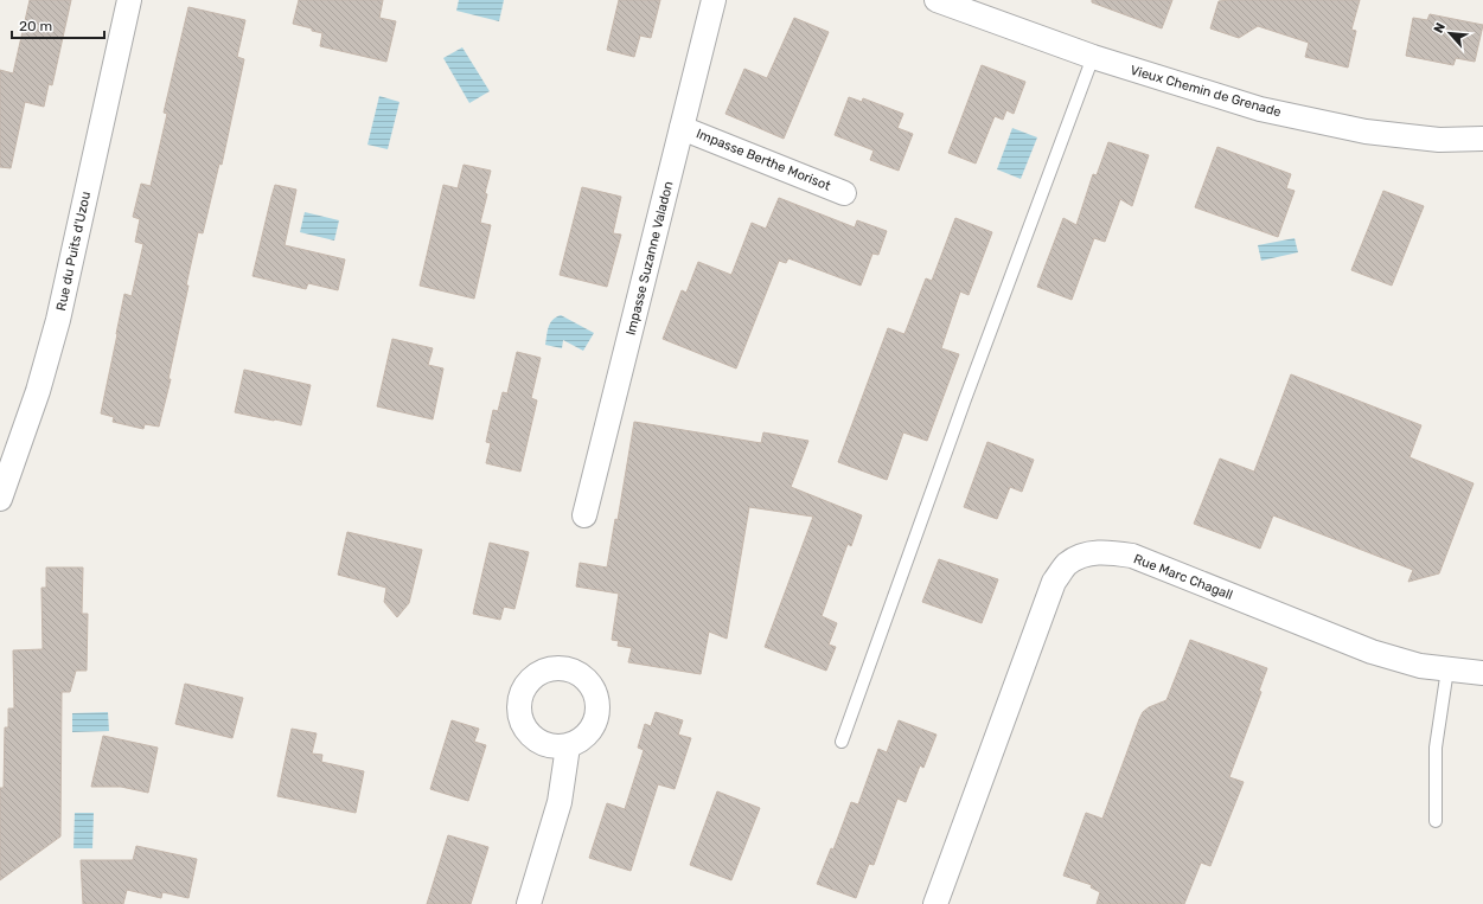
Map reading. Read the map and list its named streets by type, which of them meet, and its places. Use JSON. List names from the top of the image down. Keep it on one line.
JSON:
{"streets":{"street":["Vieux Chemin de Grenade","Impasse Berthe Morisot","Rue du Puits d'Uzou","Impasse Suzanne Valadon","Rue Marc Chagall"]},"crossings":[["Impasse Berthe Morisot","Impasse Suzanne Valadon"]],"scale_bar":"20 m","north":"top left"}
